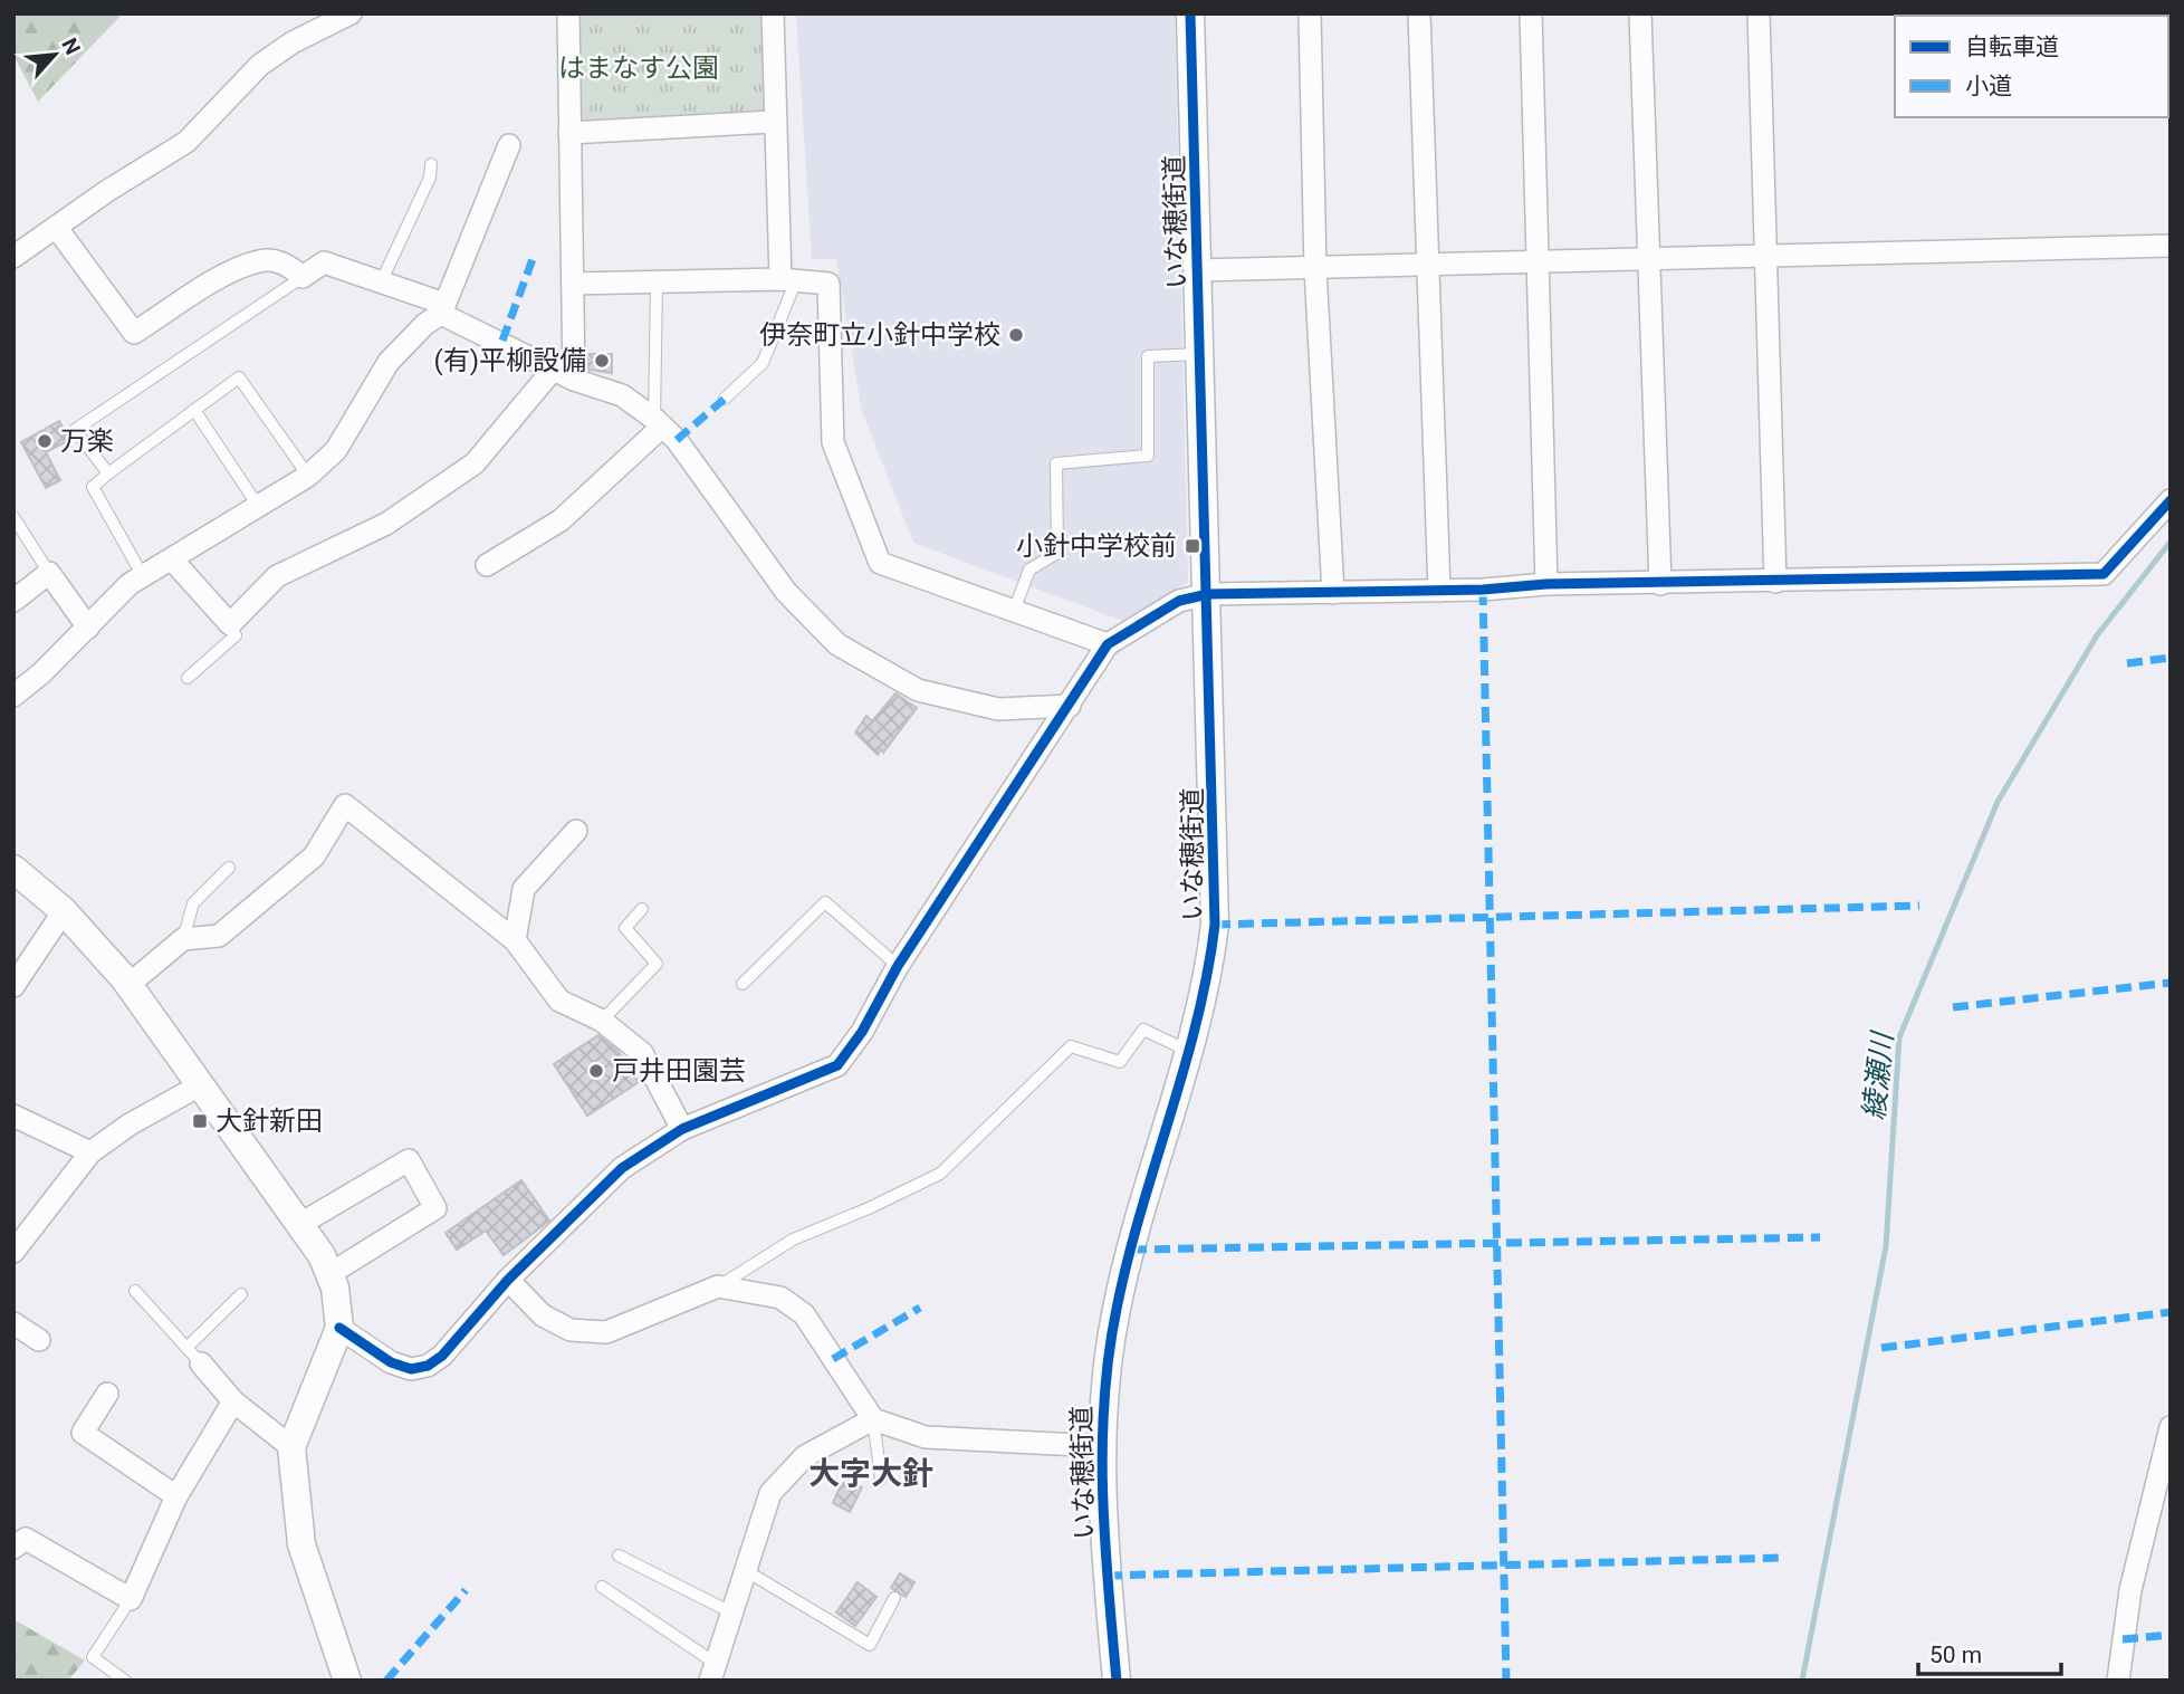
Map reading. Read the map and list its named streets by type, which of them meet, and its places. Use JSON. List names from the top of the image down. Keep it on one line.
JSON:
{"streets":{"street":["いな穂街道"]},"districts":["大字大針"],"water":["綾瀬川"],"parks":["はまなす公園"],"places":{"other":["伊奈町立小針中学校","(有)平柳設備","万楽","戸井田園芸"],"transit":["小針中学校前","大針新田"]},"legend":["自転車道","小道"],"scale_bar":"50 m","north":"top right"}
